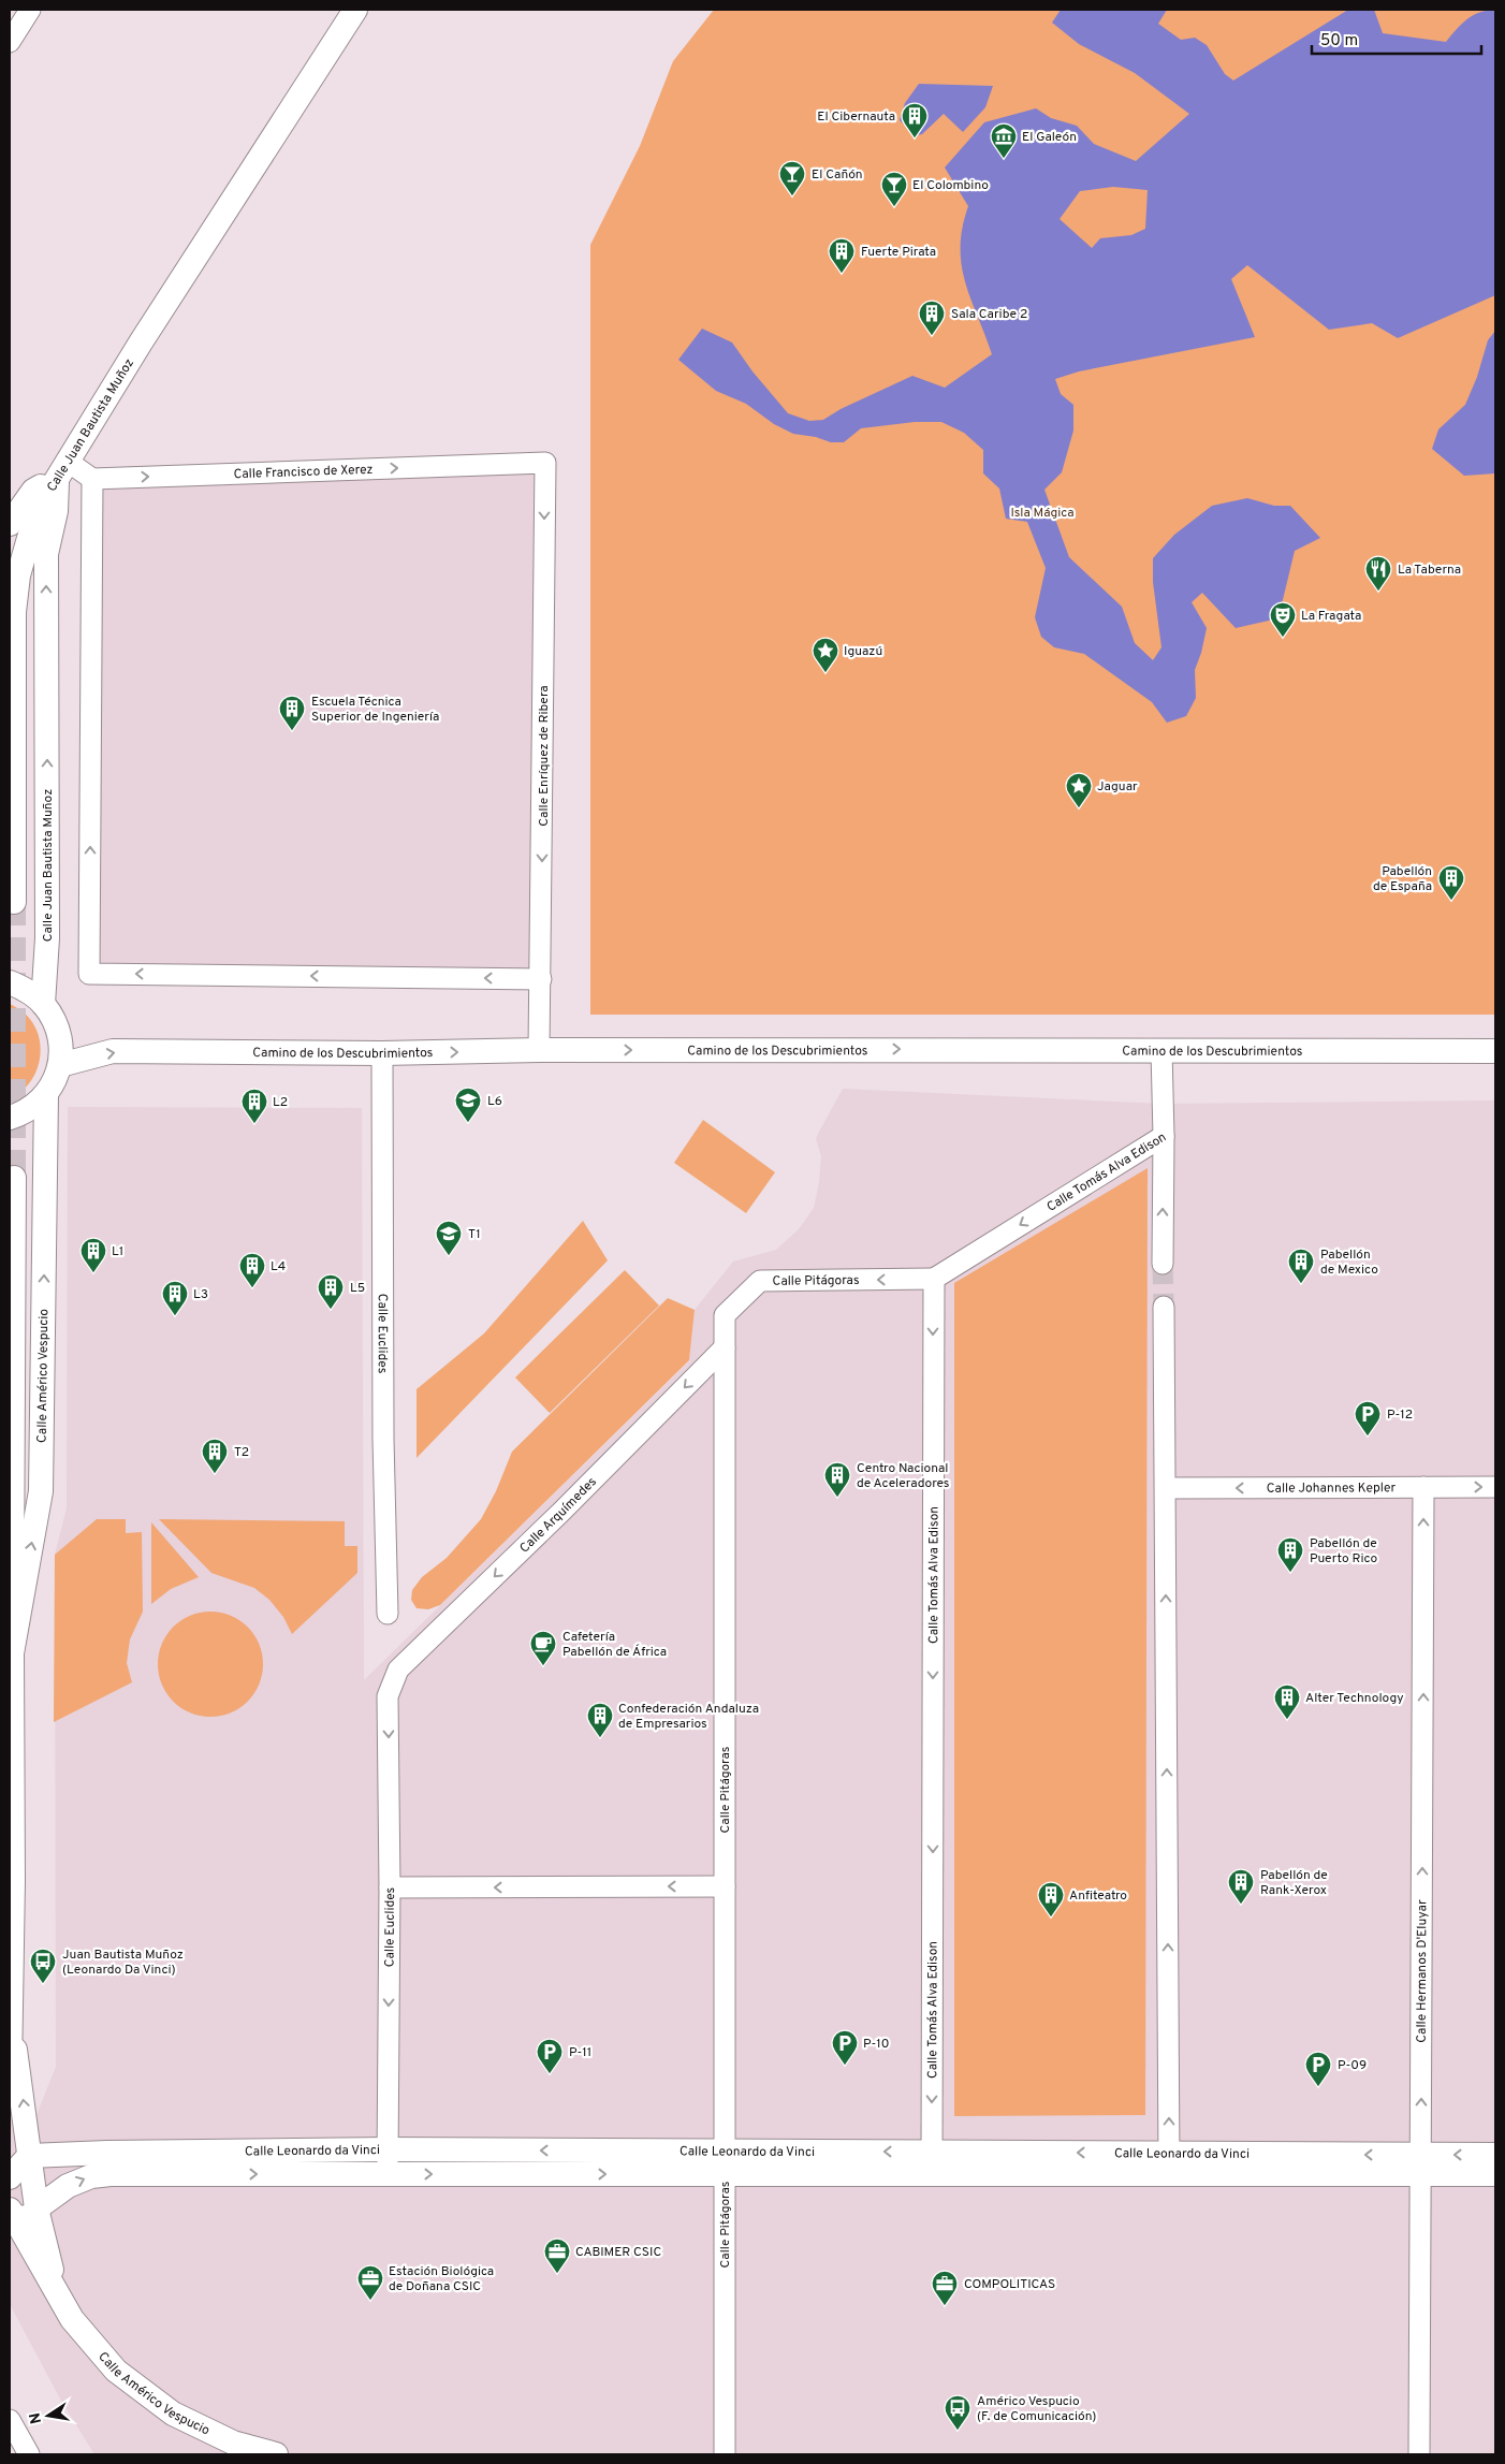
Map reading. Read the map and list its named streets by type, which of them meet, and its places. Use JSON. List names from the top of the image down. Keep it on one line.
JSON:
{"streets":{"street":["Calle Juan Bautista Muñoz","Calle Francisco de Xerez","Calle Enríquez de Ribera","Camino de los Descubrimientos","Calle Tomás Alva Edison","Calle Pitágoras","Calle Euclides","Calle Américo Vespucio","Calle Johannes Kepler","Calle Arquímedes","Calle Hermanos D'Eluyar","Calle Leonardo da Vinci"]},"crossings":[["Calle Francisco de Xerez","Calle Enríquez de Ribera"],["Calle Enríquez de Ribera","Camino de los Descubrimientos"],["Camino de los Descubrimientos","Calle Euclides"],["Calle Tomás Alva Edison","Calle Pitágoras"],["Calle Tomás Alva Edison","Calle Leonardo da Vinci"],["Calle Pitágoras","Calle Arquímedes"],["Calle Pitágoras","Calle Leonardo da Vinci"],["Calle Euclides","Calle Arquímedes"],["Calle Euclides","Calle Leonardo da Vinci"],["Calle Américo Vespucio","Calle Leonardo da Vinci"],["Calle Johannes Kepler","Calle Hermanos D'Eluyar"],["Calle Hermanos D'Eluyar","Calle Leonardo da Vinci"]],"one_way":["Calle Francisco de Xerez","Calle Enríquez de Ribera","Camino de los Descubrimientos","Calle Euclides","Calle Arquímedes","Calle Hermanos D'Eluyar"],"parks":["Isla Mágica"],"places":{"building":["El Cibernauta","Fuerte Pirata","Sala Caribe 2","Escuela Técnica Superior de Ingeniería","Pabellón de España","L2","L1","Pabellón de Mexico","L4","L5","L3","T2","Centro Nacional de Aceleradores","Pabellón de Puerto Rico","Alter Technology","Confederación Andaluza de Empresarios","Pabellón de Rank-Xerox","Anfiteatro"],"museum":["El Galeón"],"bar":["El Cañón","El Colombino"],"restaurant":["La Taberna"],"theatre":["La Fragata"],"place":["Iguazú","Jaguar"],"school or university":["L6","T1"],"parking":["P-12","P-10","P-11","P-09"],"cafe":["Cafetería Pabellón de África"],"bus stop":["Juan Bautista Muñoz (Leonardo Da Vinci)","Américo Vespucio (F. de Comunicación)"],"office":["CABIMER CSIC","Estación Biológica de Doñana CSIC","COMPOLITICAS"]},"scale_bar":"50 m","north":"left"}
